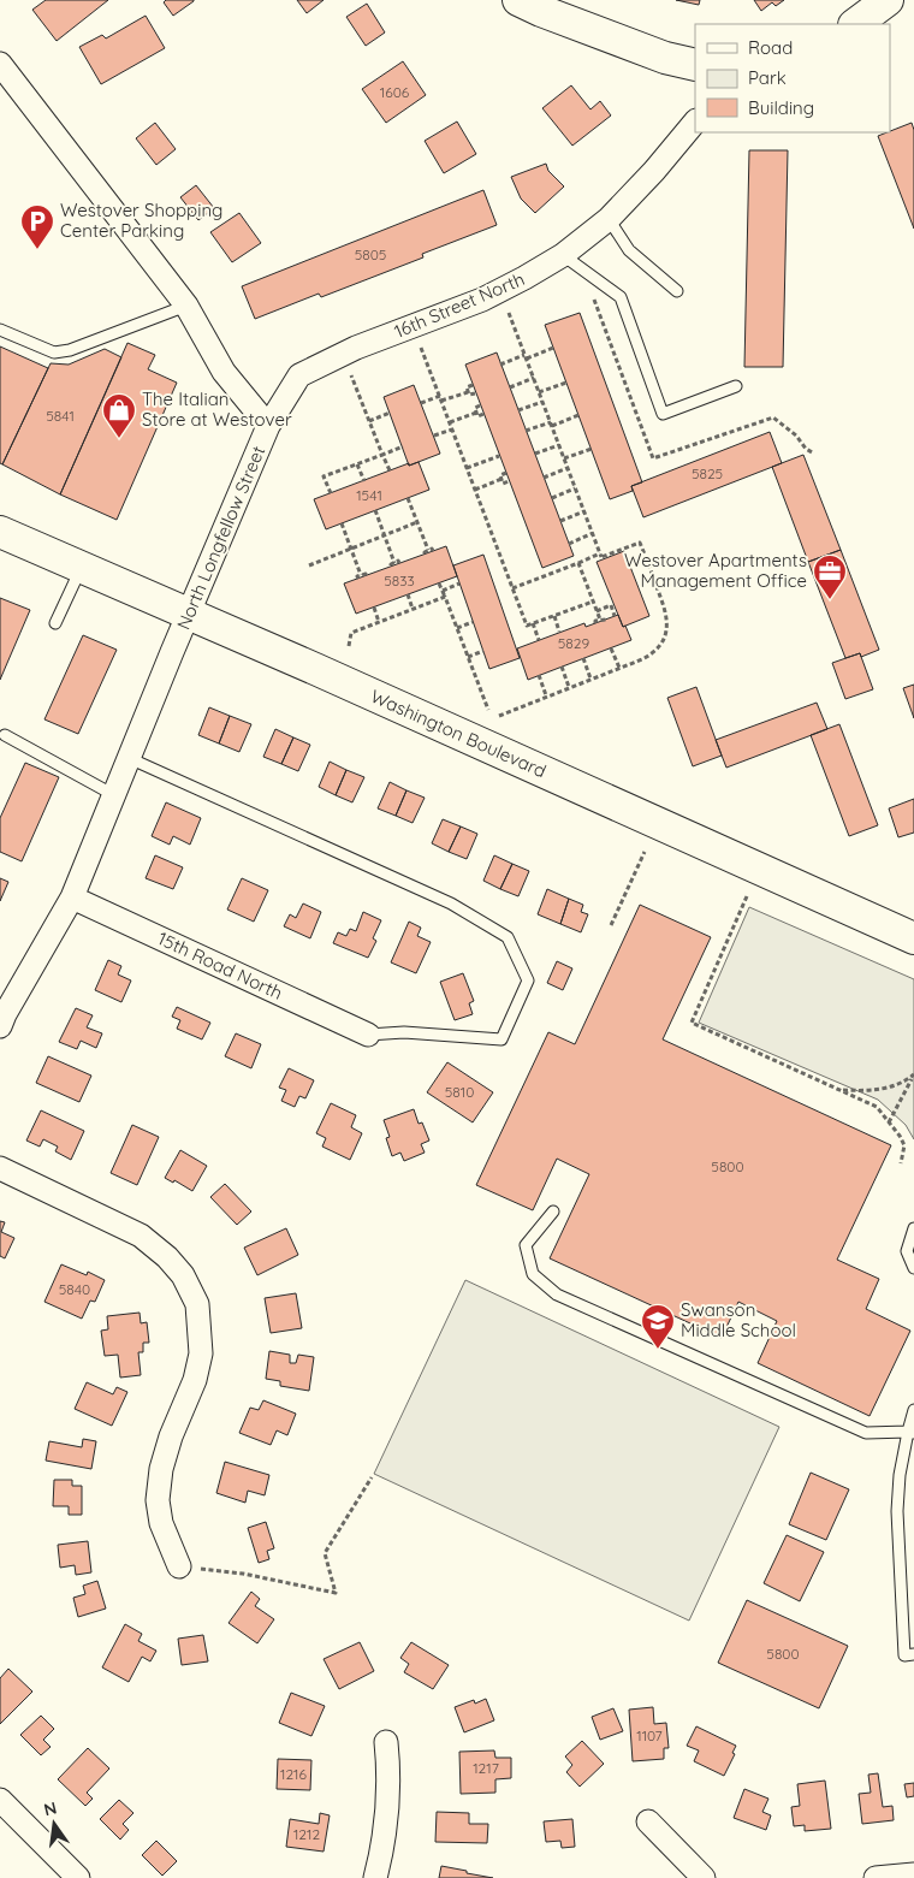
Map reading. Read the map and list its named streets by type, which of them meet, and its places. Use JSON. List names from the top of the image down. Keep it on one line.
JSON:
{"streets":{"main road":["Washington Boulevard"],"street":["16th Street North","North Longfellow Street","15th Road North"]},"crossings":[["16th Street North","North Longfellow Street"],["North Longfellow Street","Washington Boulevard"],["North Longfellow Street","15th Road North"]],"places":{"parking":["Westover Shopping Center Parking"],"shop":["The Italian Store at Westover"],"office":["Westover Apartments Management Office"],"school or university":["Swanson Middle School"]},"house_numbers":["1606","5805","5841","5825","1541","5833","5829","5810","5800","5840","5800","1107","1217","1216","1212"],"legend":["Road","Park","Building"],"north":"top"}
